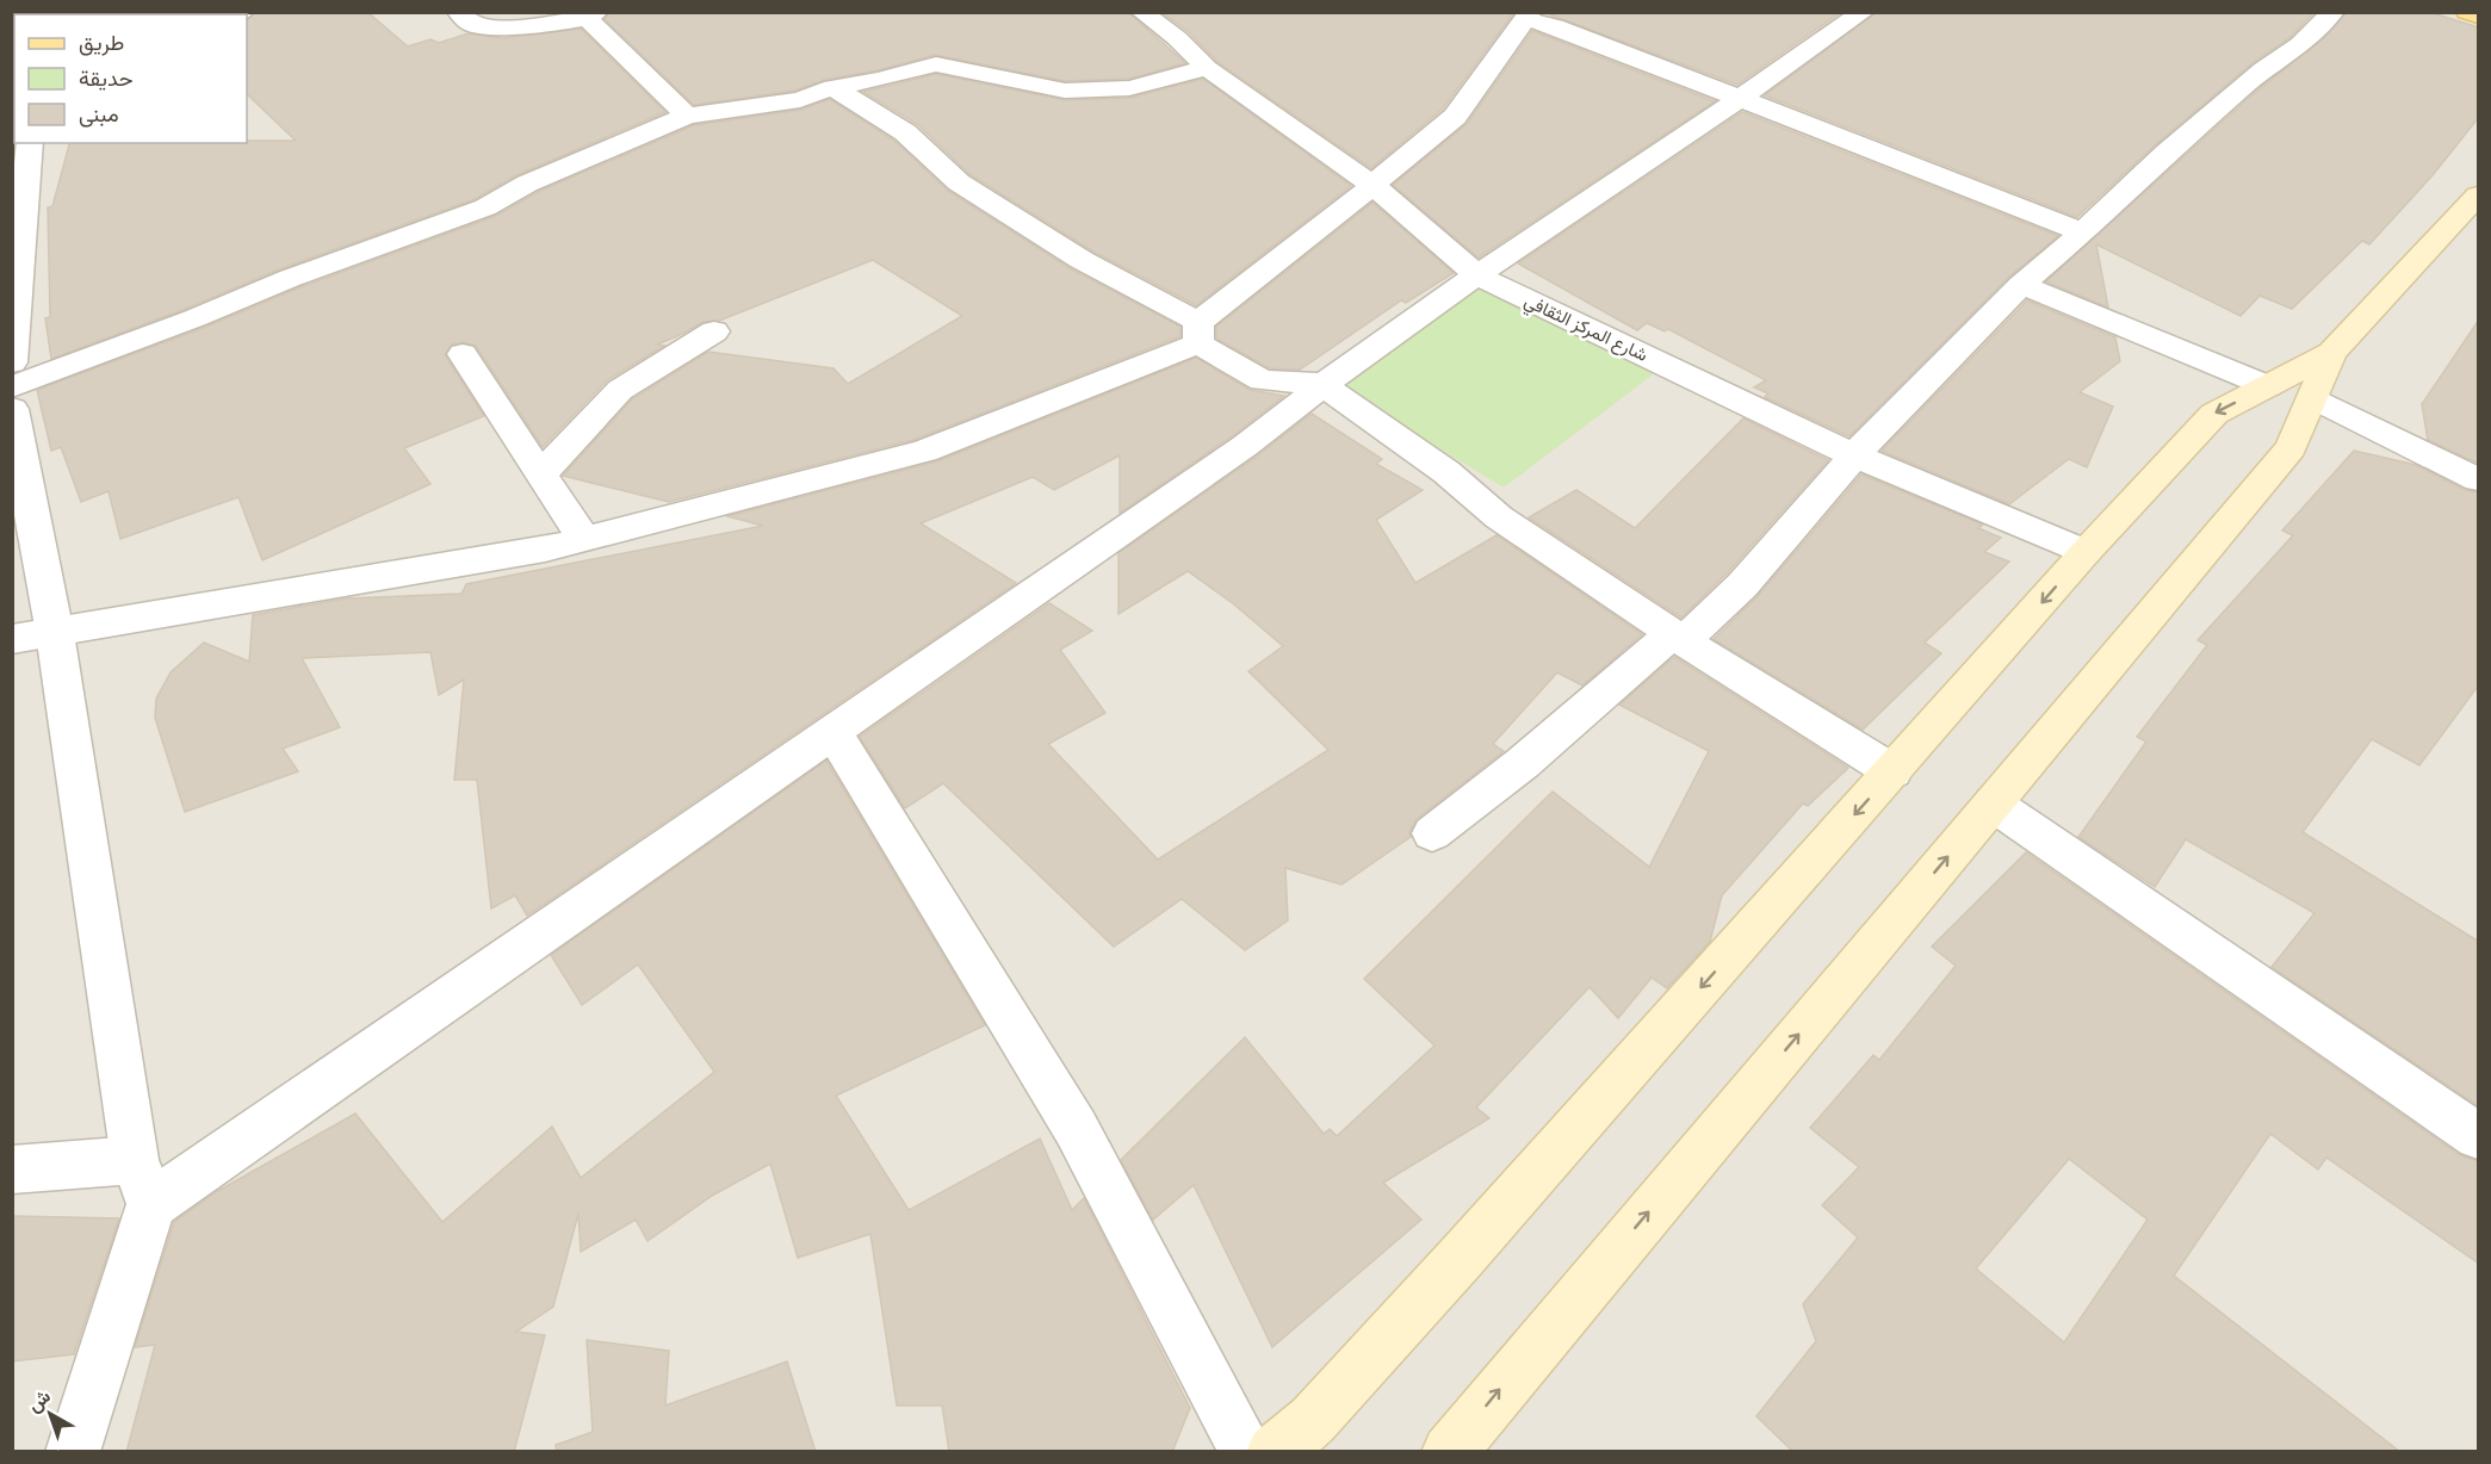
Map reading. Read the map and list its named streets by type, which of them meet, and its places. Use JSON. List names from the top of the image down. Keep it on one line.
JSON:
{"streets":{"street":["شارع المركز الثقافي"]},"legend":["طريق","حديقة","مبنى"],"north":"top left"}
